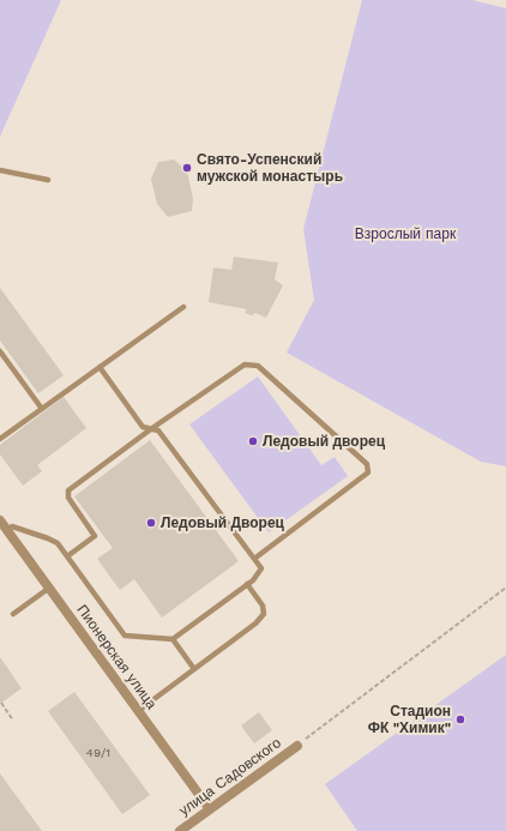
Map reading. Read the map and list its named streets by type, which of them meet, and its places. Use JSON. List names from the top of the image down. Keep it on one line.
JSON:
{"streets":{"street":["Пионерская улица","улица Садовского"]},"crossings":[["Пионерская улица","улица Садовского"]],"parks":["Взрослый парк"],"places":["Свято-Успенский мужской монастырь","Ледовый дворец","Ледовый Дворец","Стадион ФК \"Химик\""],"house_numbers":["49/1"]}
